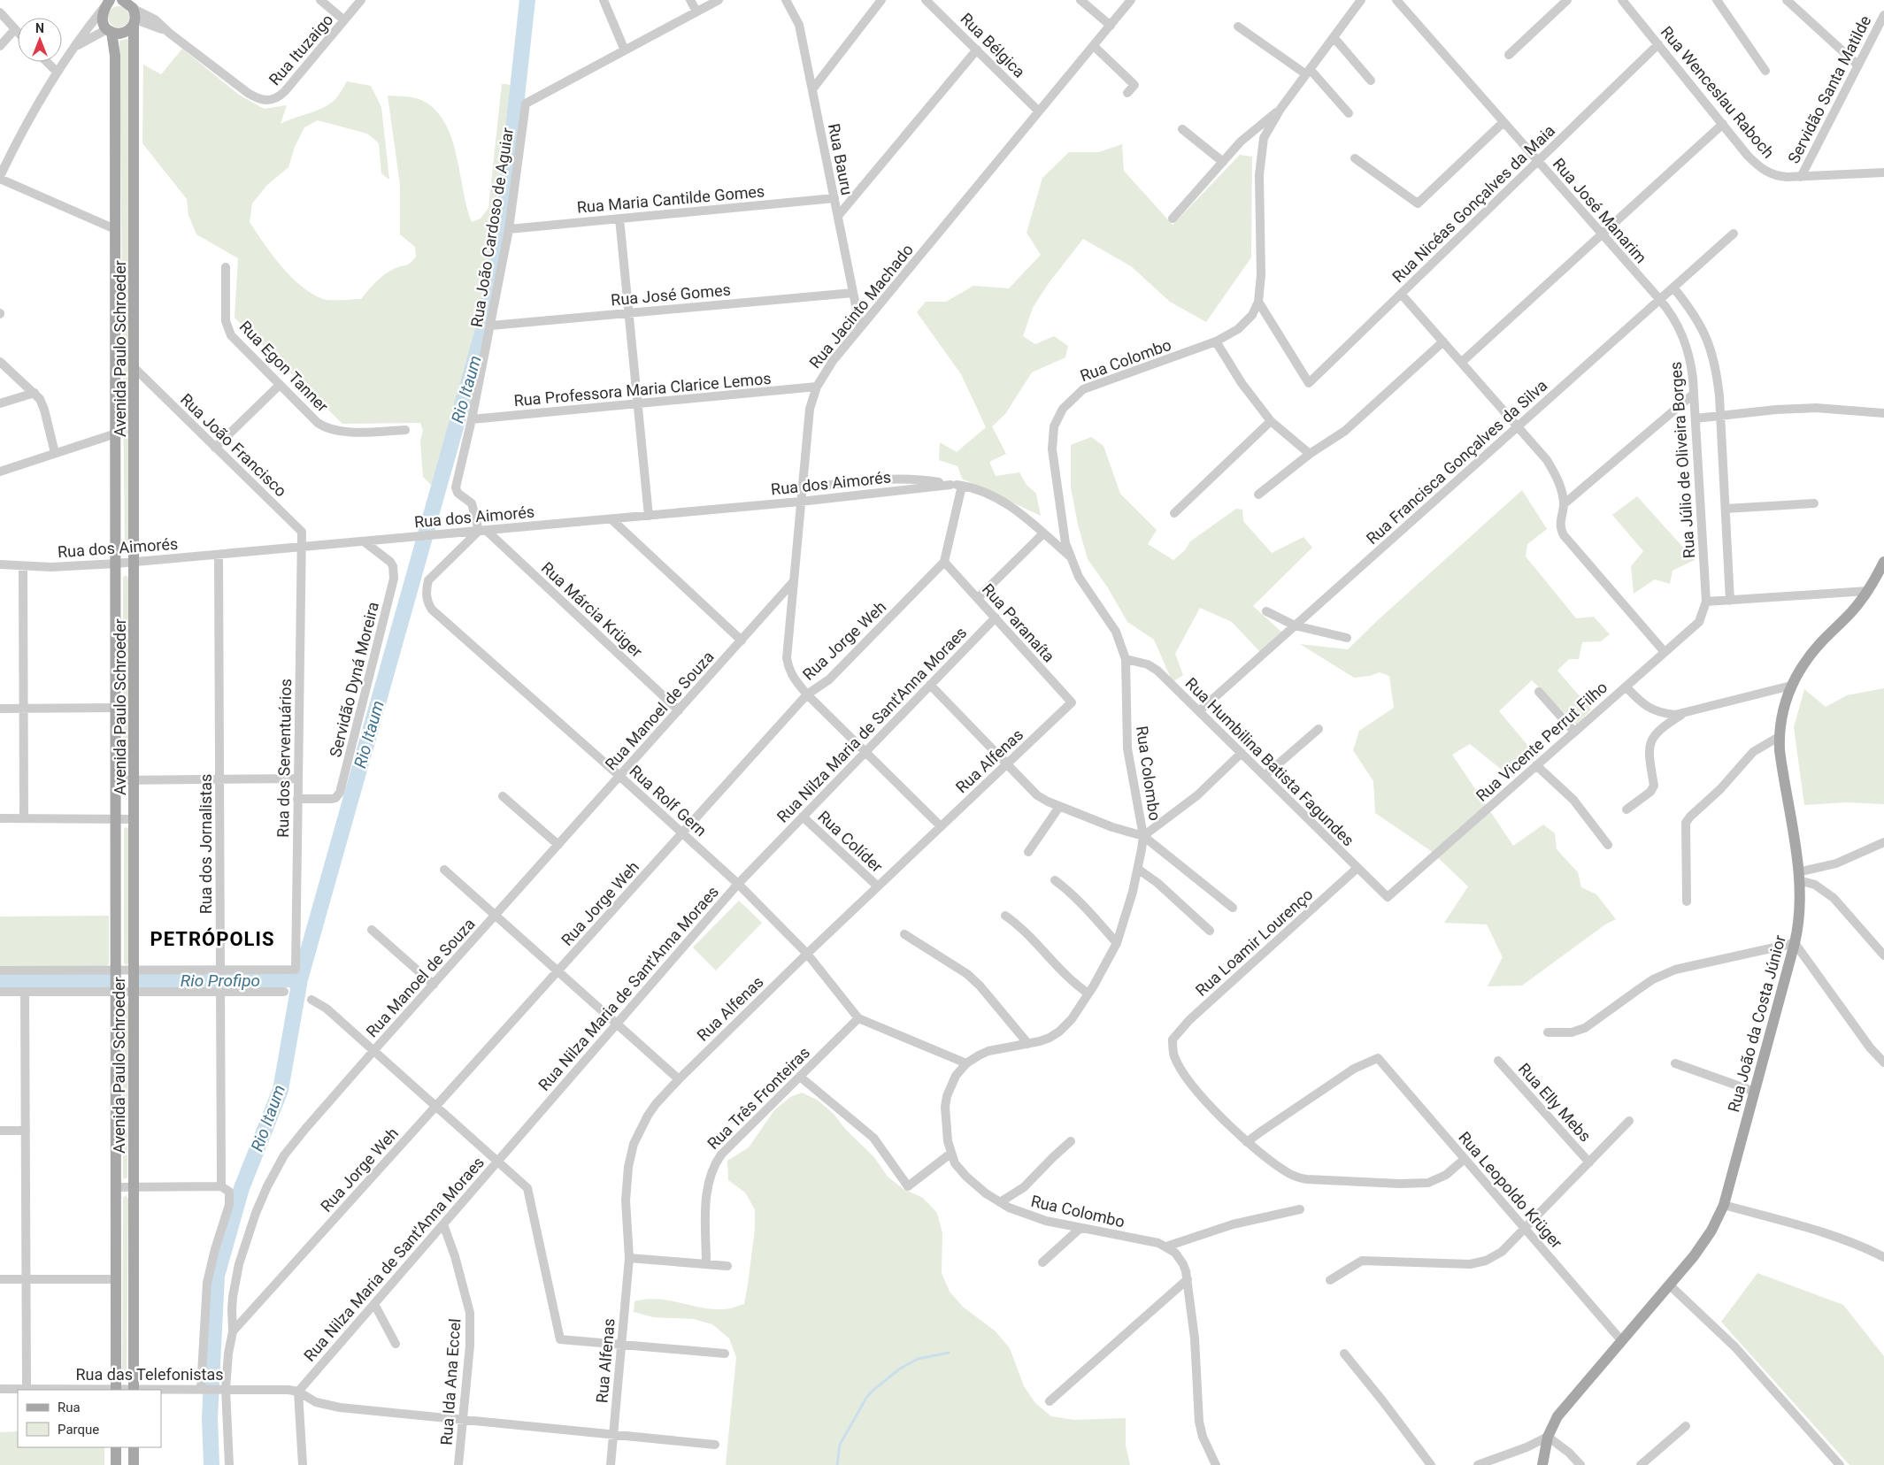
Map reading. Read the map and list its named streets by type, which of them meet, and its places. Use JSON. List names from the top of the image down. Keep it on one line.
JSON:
{"streets":{"main road":["Avenida Paulo Schroeder","Rua João da Costa Júnior"],"street":["Rua Bélgica","Rua Ituzaigo","Servidão Santa Matilde","Rua Wenceslau Raboch","Rua Bauru","Rua Maria Cantilde Gomes","Rua Nicéas Gonçalves da Maia","Rua José Manarim","Rua João Cardoso de Aguiar","Rua José Gomes","Rua Jacinto Machado","Rua Colombo","Rua Egon Tanner","Rua Professora Maria Clarice Lemos","Rua João Francisco","Rua Júlio de Oliveira Borges","Rua Francisca Gonçalves da Silva","Rua dos Aimorés","Rua Márcia Krüger","Rua Paranaíta","Rua Jorge Weh","Servidão Dyná Moreira","Rua Manoel de Souza","Rua Nilza Maria de Sant'Anna Moraes","Rua Vicente Perrut Filho","Rua dos Serventuários","Rua Alfenas","Rua Humbilina Batista Fagundes","Rua Rolf Gern","Rua Colíder","Rua dos Jornalistas","Rua Loamir Lourenço","Rua Três Fronteiras","Rua Elly Mebs","Rua Leopoldo Krüger","Rua das Telefonistas","Rua Ida Ana Eccel"]},"crossings":[["Rua Bélgica","Rua Jacinto Machado"],["Rua Ituzaigo","Avenida Paulo Schroeder"],["Servidão Santa Matilde","Rua Wenceslau Raboch"],["Rua Wenceslau Raboch","Rua Nicéas Gonçalves da Maia"],["Rua Bauru","Rua Maria Cantilde Gomes"],["Rua Bauru","Rua José Gomes"],["Rua Bauru","Rua Jacinto Machado"],["Rua Maria Cantilde Gomes","Rua João Cardoso de Aguiar"],["Rua Nicéas Gonçalves da Maia","Rua José Manarim"],["Rua Nicéas Gonçalves da Maia","Rua Colombo"],["Rua José Manarim","Rua Júlio de Oliveira Borges"],["Rua José Manarim","Rua Francisca Gonçalves da Silva"],["Rua João Cardoso de Aguiar","Rua José Gomes"],["Rua João Cardoso de Aguiar","Rua Professora Maria Clarice Lemos"],["Rua João Cardoso de Aguiar","Rua dos Aimorés"],["Rua João Cardoso de Aguiar","Rua Márcia Krüger"],["Rua João Cardoso de Aguiar","Rua Rolf Gern"],["Rua Jacinto Machado","Rua Professora Maria Clarice Lemos"],["Rua Jacinto Machado","Rua dos Aimorés"],["Rua Jacinto Machado","Rua Jorge Weh"],["Rua Jacinto Machado","Rua Manoel de Souza"],["Rua Jacinto Machado","Rua Nilza Maria de Sant'Anna Moraes"],["Rua Jacinto Machado","Rua Alfenas"],["Avenida Paulo Schroeder","Rua João Francisco"],["Avenida Paulo Schroeder","Rua dos Aimorés"],["Avenida Paulo Schroeder","Rua das Telefonistas"],["Rua Colombo","Rua dos Aimorés"],["Rua Colombo","Rua Humbilina Batista Fagundes"],["Rua Colombo","Rua Rolf Gern"],["Rua João Francisco","Rua dos Aimorés"],["Rua João Francisco","Rua dos Serventuários"],["Rua Júlio de Oliveira Borges","Rua Francisca Gonçalves da Silva"],["Rua Júlio de Oliveira Borges","Rua Vicente Perrut Filho"],["Rua Francisca Gonçalves da Silva","Rua Humbilina Batista Fagundes"],["Rua dos Aimorés","Rua Márcia Krüger"],["Rua dos Aimorés","Servidão Dyná Moreira"],["Rua dos Aimorés","Rua dos Serventuários"],["Rua dos Aimorés","Rua Rolf Gern"],["Rua dos Aimorés","Rua dos Jornalistas"],["Rua Márcia Krüger","Rua Manoel de Souza"],["Rua Márcia Krüger","Rua Rolf Gern"],["Rua Paranaíta","Rua Jorge Weh"],["Rua Paranaíta","Rua Nilza Maria de Sant'Anna Moraes"],["Rua Paranaíta","Rua Alfenas"],["Rua Jorge Weh","Rua Manoel de Souza"],["Rua Jorge Weh","Rua Rolf Gern"],["Servidão Dyná Moreira","Rua dos Serventuários"],["Rua Manoel de Souza","Rua Rolf Gern"],["Rua Manoel de Souza","Rua das Telefonistas"],["Rua Nilza Maria de Sant'Anna Moraes","Rua Rolf Gern"],["Rua Nilza Maria de Sant'Anna Moraes","Rua Colíder"],["Rua Nilza Maria de Sant'Anna Moraes","Rua das Telefonistas"],["Rua Nilza Maria de Sant'Anna Moraes","Rua Ida Ana Eccel"],["Rua Vicente Perrut Filho","Rua Humbilina Batista Fagundes"],["Rua dos Serventuários","Rua dos Jornalistas"],["Rua Alfenas","Rua Rolf Gern"],["Rua Alfenas","Rua Colíder"],["Rua Humbilina Batista Fagundes","Rua Loamir Lourenço"],["Rua Rolf Gern","Rua Três Fronteiras"],["Rua Loamir Lourenço","Rua Leopoldo Krüger"],["Rua João da Costa Júnior","Rua Leopoldo Krüger"]],"districts":["PETRÓPOLIS"],"water":["Rio Itaum","Rio Profipo"],"legend":["Rua","Parque"],"north":"top"}
